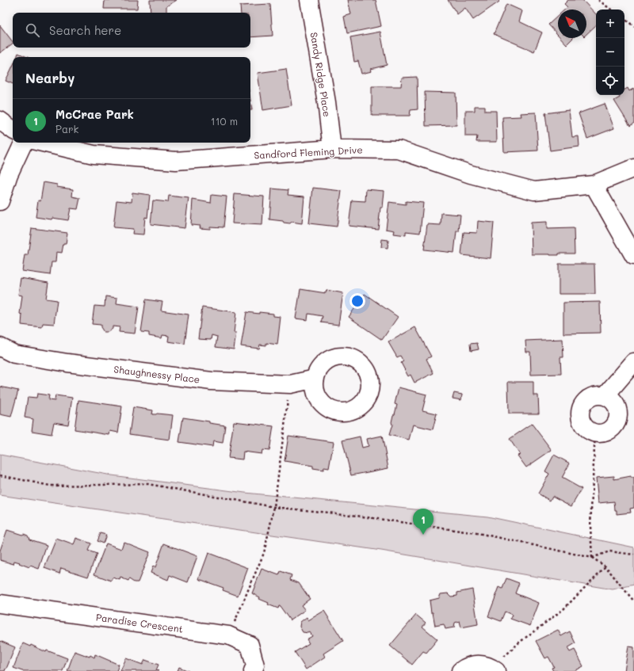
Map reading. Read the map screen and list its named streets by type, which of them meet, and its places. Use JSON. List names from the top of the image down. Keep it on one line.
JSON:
{"streets":{"street":["Sandy Ridge Place","Sandford Fleming Drive","Shaughnessy Place","Paradise Crescent"]},"crossings":[["Sandy Ridge Place","Sandford Fleming Drive"]],"north":"top left","page":{"map_buttons":["+","−"],"search":"Search here","heading":"Nearby","list":[{"mark":"1","name":"McCrae Park","note":"Park","value":"110 m"}],"pins":"1"}}
